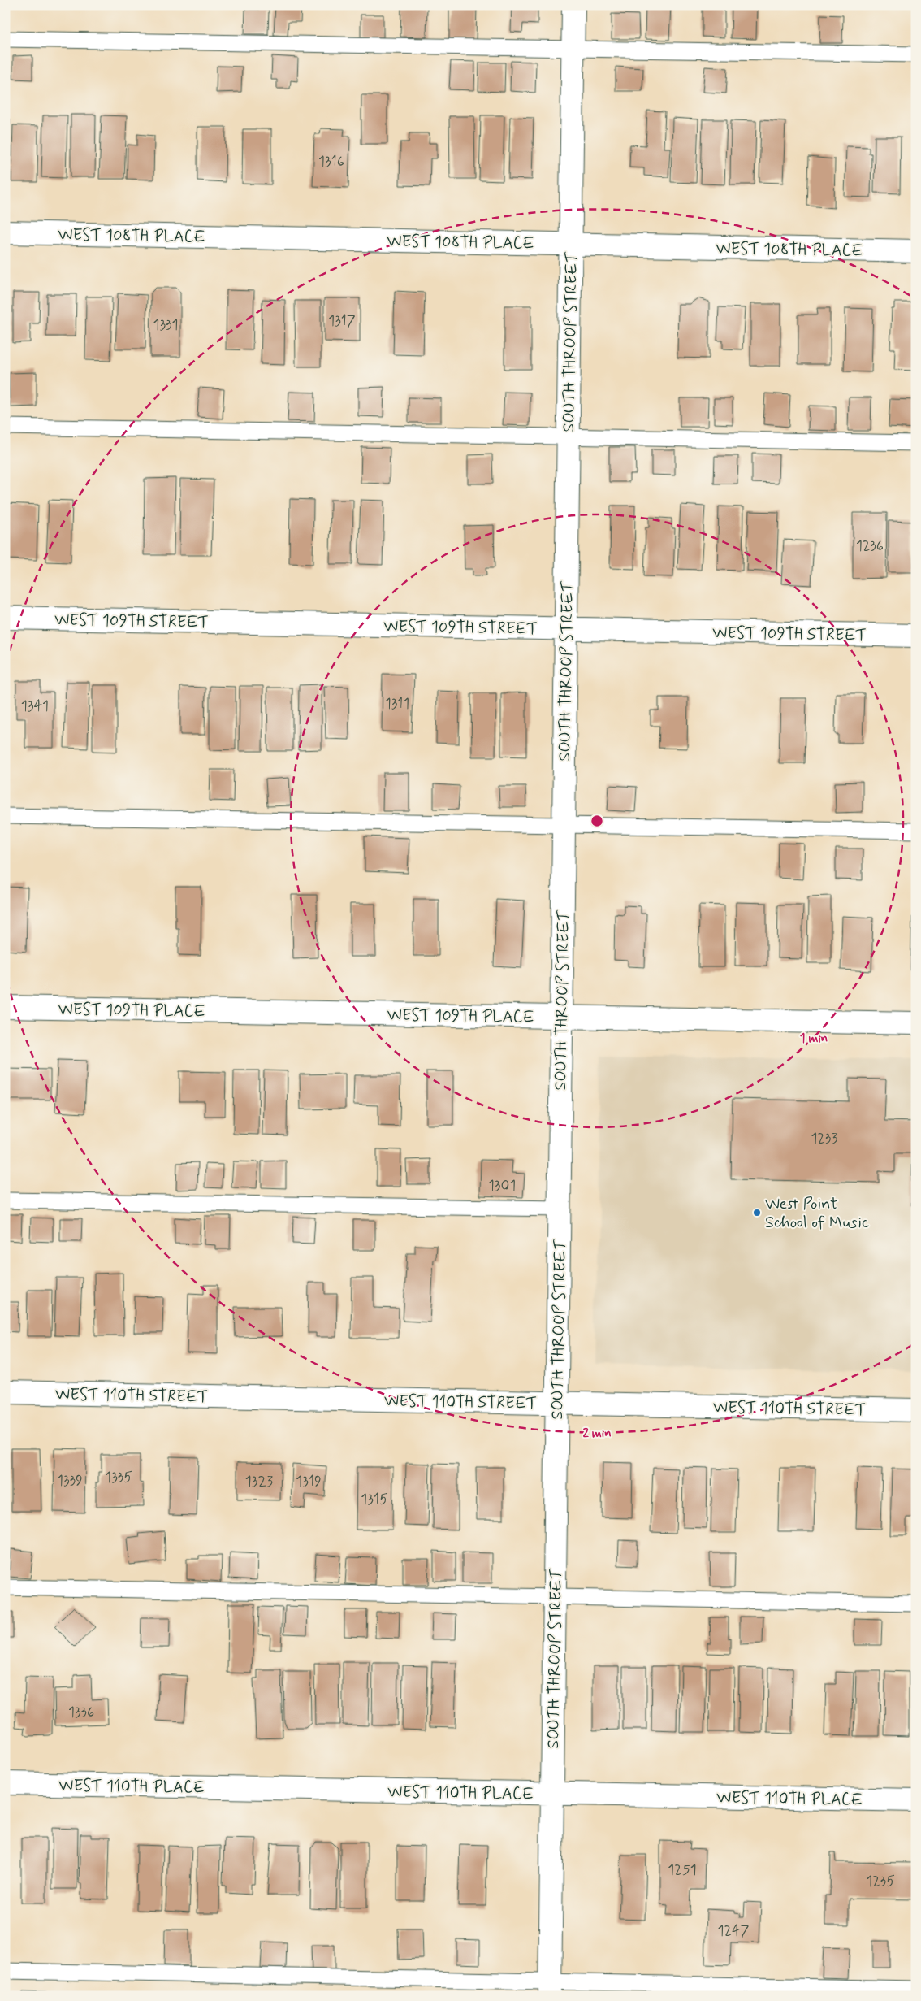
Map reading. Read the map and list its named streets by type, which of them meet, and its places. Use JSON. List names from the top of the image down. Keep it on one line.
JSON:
{"streets":{"street":["WEST 108TH PLACE","SOUTH THROOP STREET","WEST 109TH STREET","WEST 109TH PLACE","WEST 110TH STREET","WEST 110TH PLACE"]},"crossings":[["WEST 108TH PLACE","SOUTH THROOP STREET"],["SOUTH THROOP STREET","WEST 109TH STREET"],["SOUTH THROOP STREET","WEST 109TH PLACE"],["SOUTH THROOP STREET","WEST 110TH STREET"],["SOUTH THROOP STREET","WEST 110TH PLACE"]],"places":["West Point School of Music"],"house_numbers":["1316","1317","1331","1236","1311","1341","1233","1301","1335","1339","1323","1319","1315","1336","1251","1235","1247"],"rings":["1 min","2 min"]}
